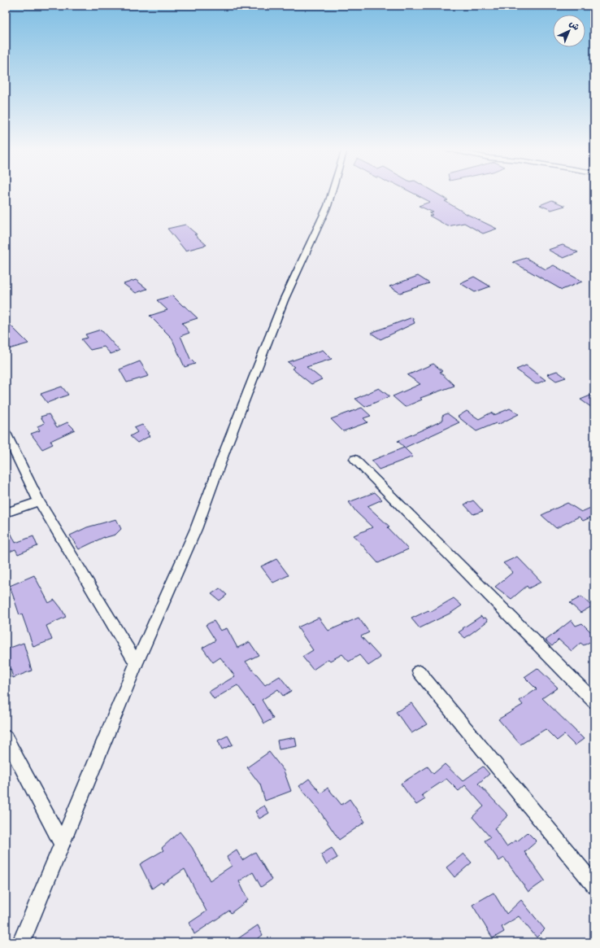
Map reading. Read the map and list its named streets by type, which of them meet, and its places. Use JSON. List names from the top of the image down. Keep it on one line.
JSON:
{"north":"top right"}
